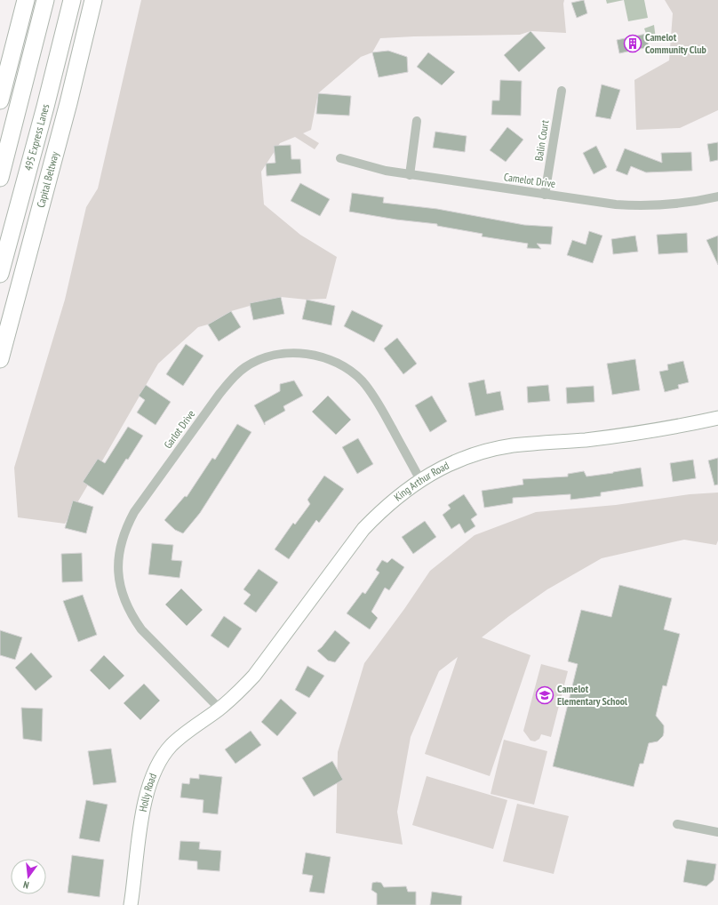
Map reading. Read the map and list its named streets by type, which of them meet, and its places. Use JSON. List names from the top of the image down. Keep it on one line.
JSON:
{"streets":{"highway":["495 Express Lanes","Capital Beltway"],"street":["Balin Court","Camelot Drive","Garlot Drive","King Arthur Road","Holly Road"]},"crossings":[["Balin Court","Camelot Drive"],["Garlot Drive","King Arthur Road"],["Garlot Drive","Holly Road"],["King Arthur Road","Holly Road"]],"places":{"building":["Camelot Community Club"],"school or university":["Camelot Elementary School"]},"north":"bottom"}
